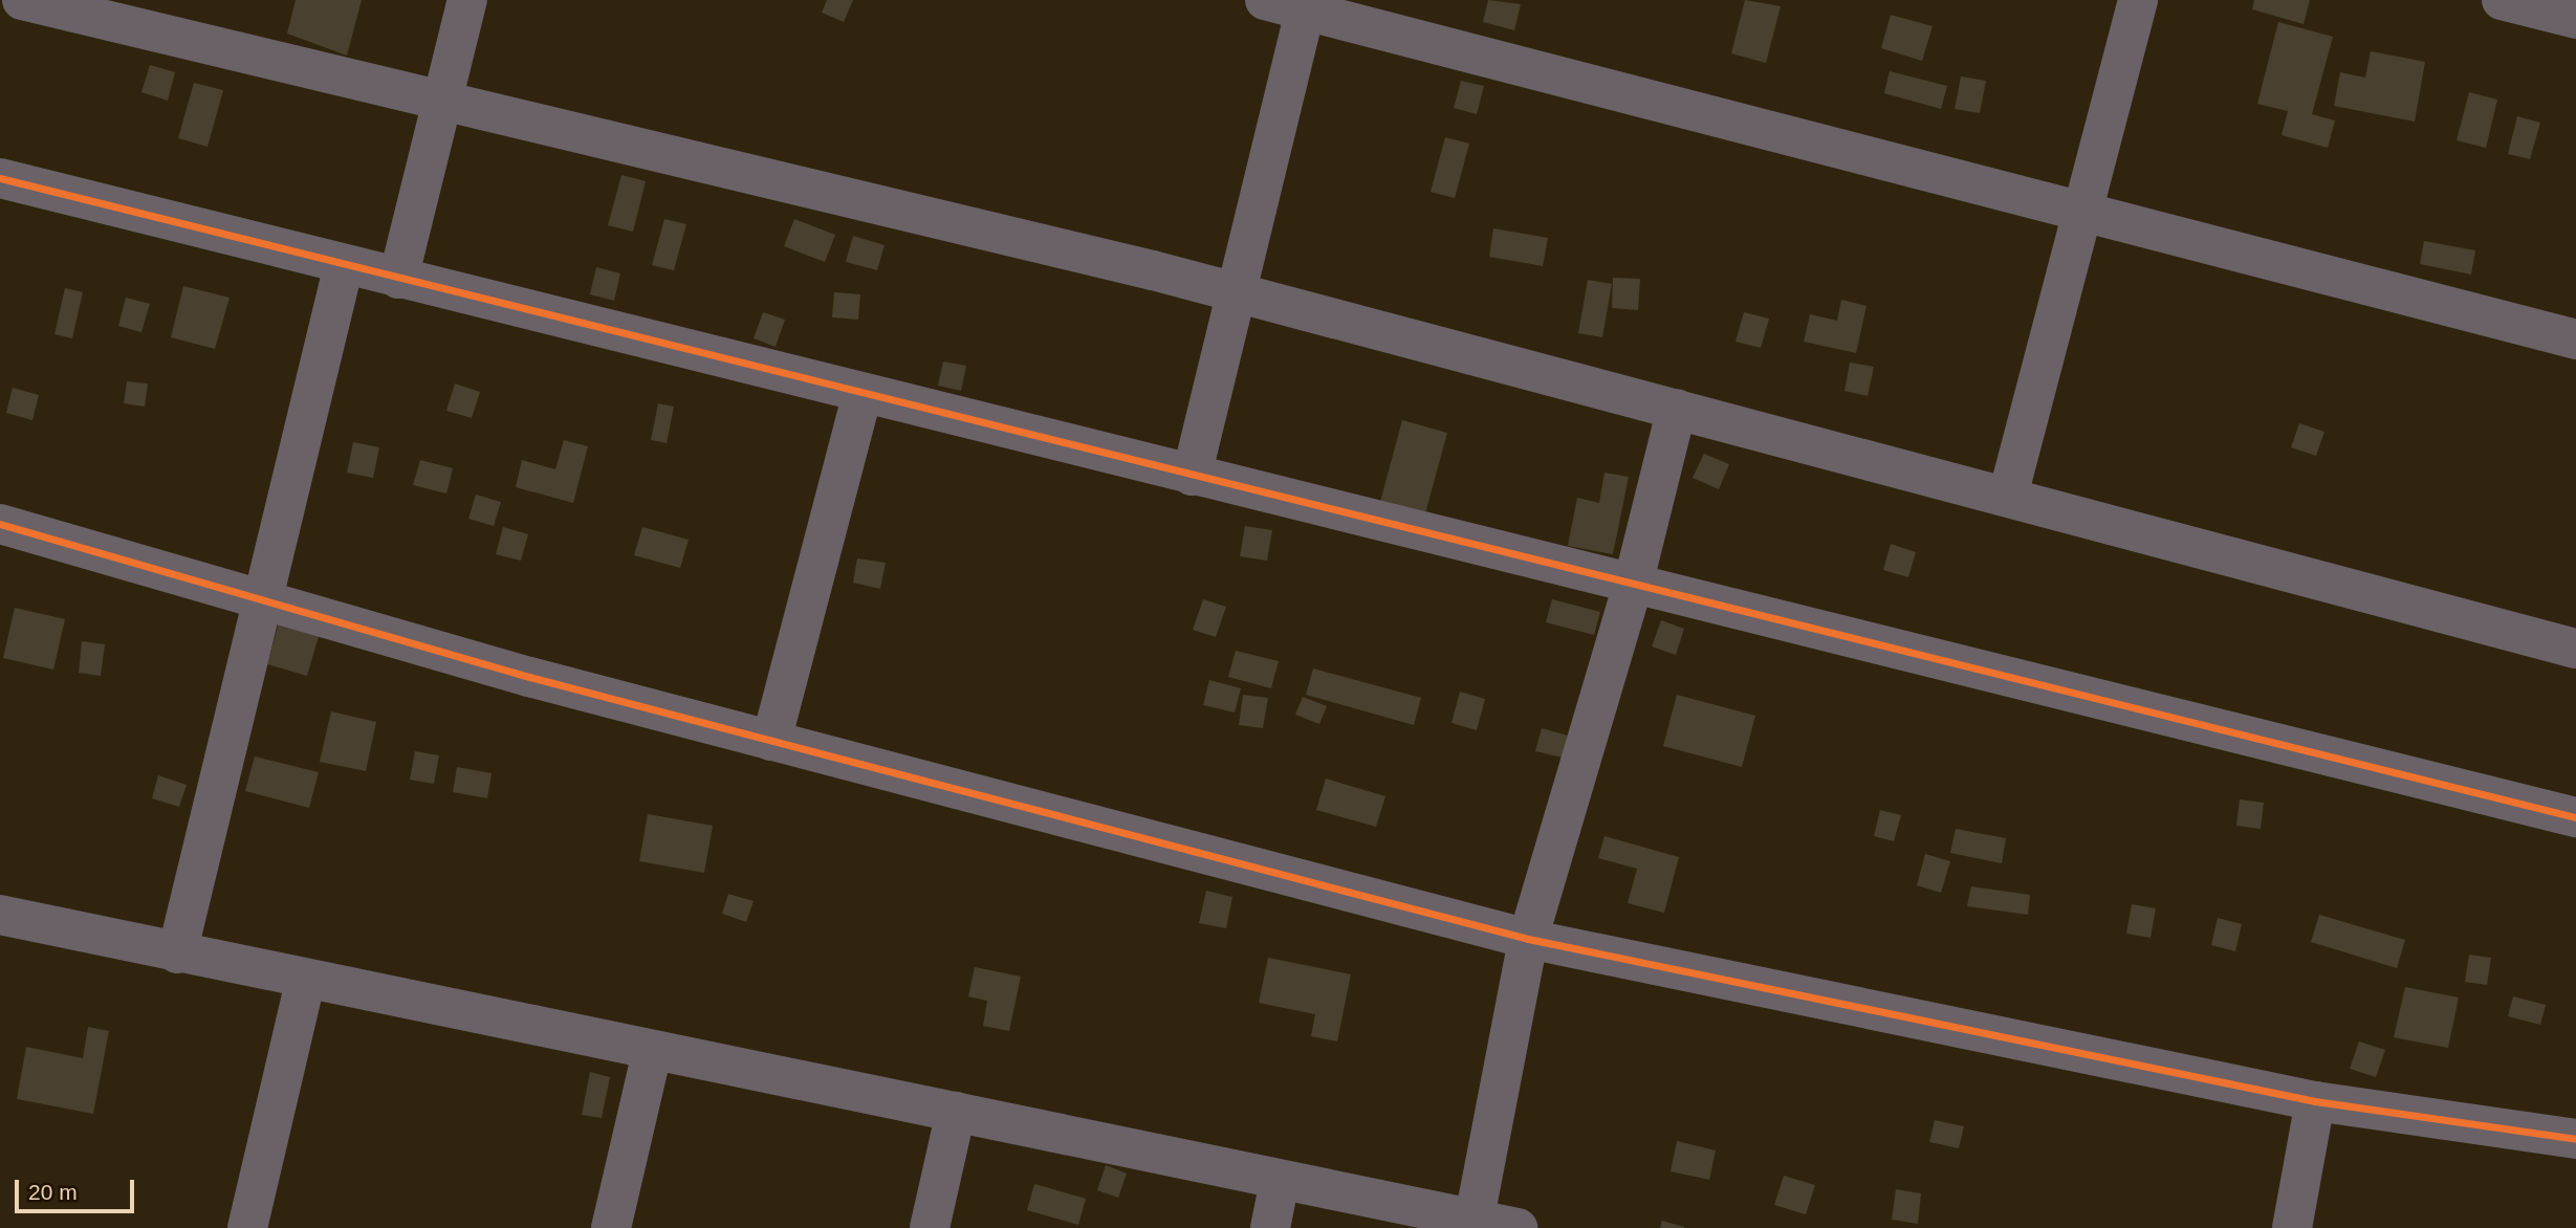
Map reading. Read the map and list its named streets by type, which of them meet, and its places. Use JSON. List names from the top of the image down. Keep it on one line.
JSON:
{"scale_bar":"20 m"}
